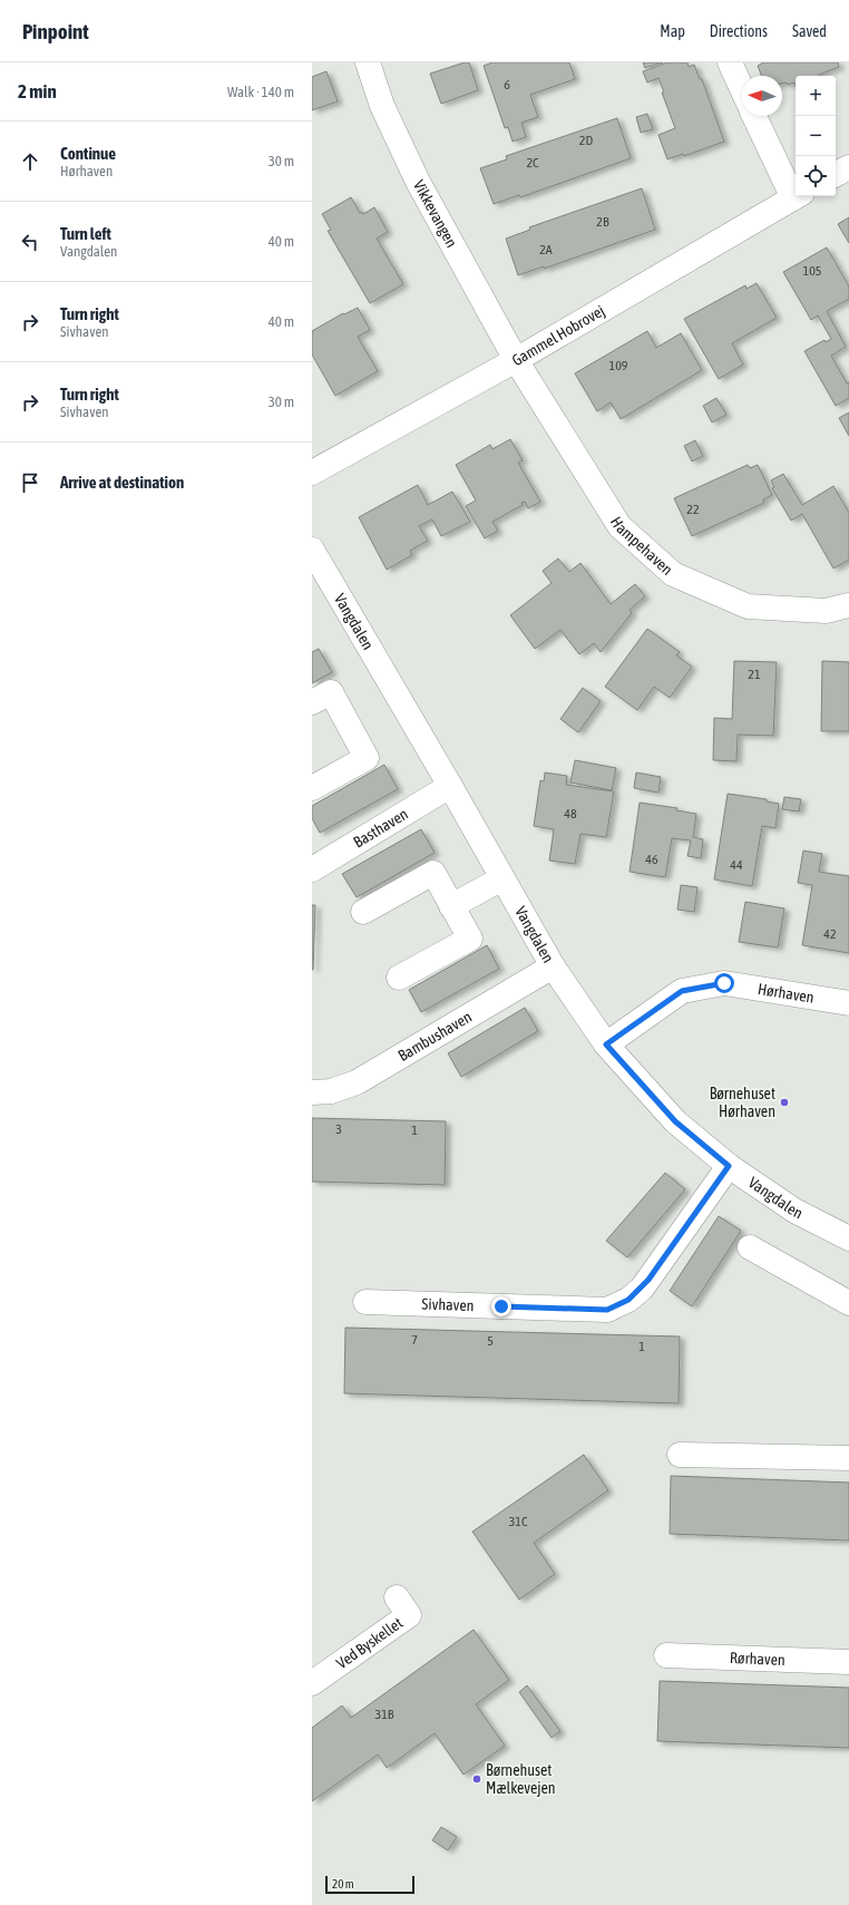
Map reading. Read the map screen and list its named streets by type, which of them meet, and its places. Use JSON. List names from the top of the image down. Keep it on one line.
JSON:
{"streets":{"street":["Vikkevangen","Gammel Hobrovej","Hampehaven","Vangdalen","Basthaven","Hørhaven","Bambushaven","Sivhaven","Ved Byskellet","Rørhaven"]},"crossings":[["Vikkevangen","Gammel Hobrovej"],["Vikkevangen","Hampehaven"],["Gammel Hobrovej","Hampehaven"],["Vangdalen","Basthaven"],["Vangdalen","Hørhaven"],["Vangdalen","Bambushaven"],["Vangdalen","Sivhaven"]],"places":["Børnehuset Hørhaven","Børnehuset Mælkevejen"],"house_numbers":["6","2D","2C","2B","2A","105","109","22","21","48","46","44","42","3","1","7","5","1","31C","31B"],"scale_bar":"20 m","north":"left","page":{"header":"Pinpoint","nav":["Map","Directions","Saved"],"heading":["2 min","Walk · 140 m"],"map_buttons":["+","−"],"list":[["Continue","Hørhaven","30 m"],["Turn left","Vangdalen","40 m"],["Turn right","Sivhaven","40 m"],["Turn right","Sivhaven","30 m"],"Arrive at destination"],"scale":"20 m"}}
